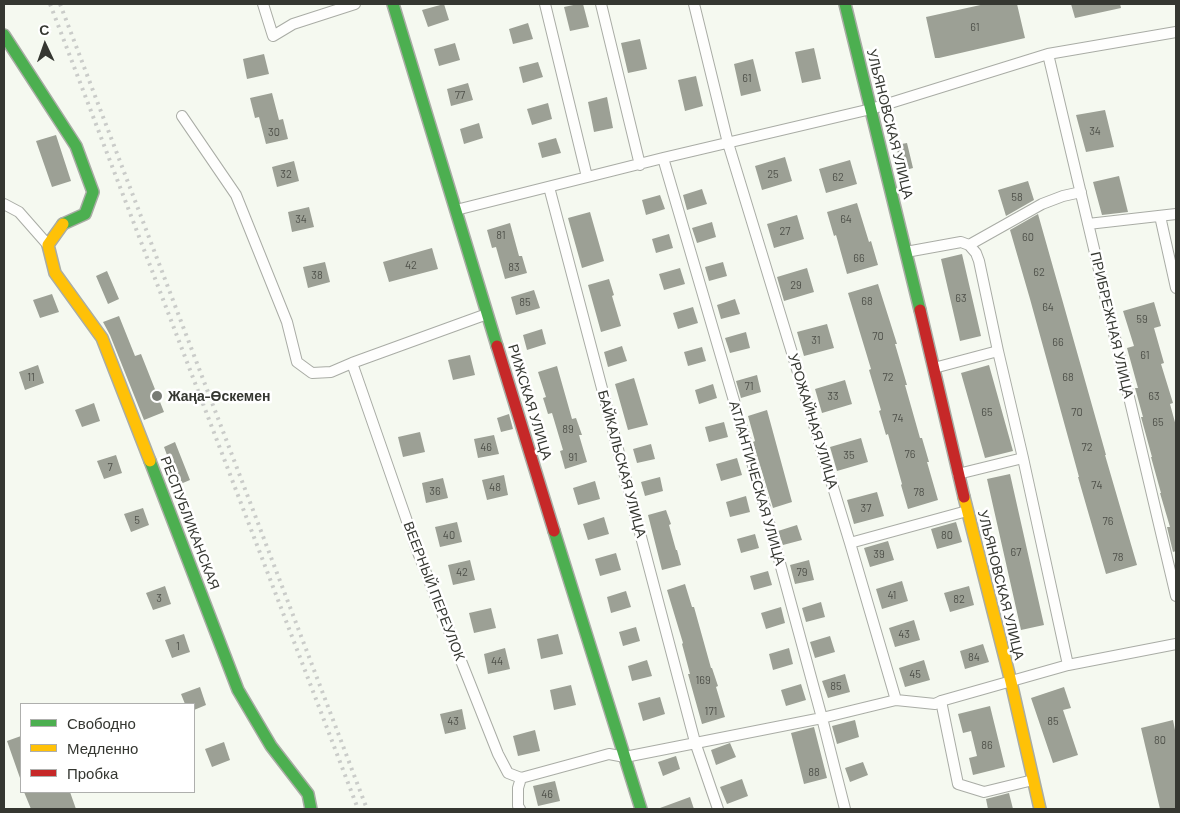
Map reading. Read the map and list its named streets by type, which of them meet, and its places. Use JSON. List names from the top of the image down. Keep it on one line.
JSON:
{"streets":{"street":["УЛЬЯНОВСКАЯ УЛИЦА","ПРИБРЕЖНАЯ УЛИЦА","РИЖСКАЯ УЛИЦА","УРОЖАЙНАЯ УЛИЦА","БАЙКАЛЬСКАЯ УЛИЦА","АТЛАНТИЧЕСКАЯ УЛИЦА","РЕСПУБЛИКАНСКАЯ","ВЕЕРНЫЙ ПЕРЕУЛОК"]},"places":["Жаңа-Өскемен"],"house_numbers":["61","61","77","34","30","32","25","62","58","34","64","27","81","60","66","42","83","62","38","29","63","68","85","64","59","70","31","66","61","11","72","68","71","33","63","65","70","74","65","89","46","72","76","35","91","7","74","48","36","78","37","5","76","40","80","67","39","78","42","79","41","3","82","43","1","84","44","45","169","85","171","43","85","80","86","88","46"],"legend":["Свободно","Медленно","Пробка"],"north":"top"}
